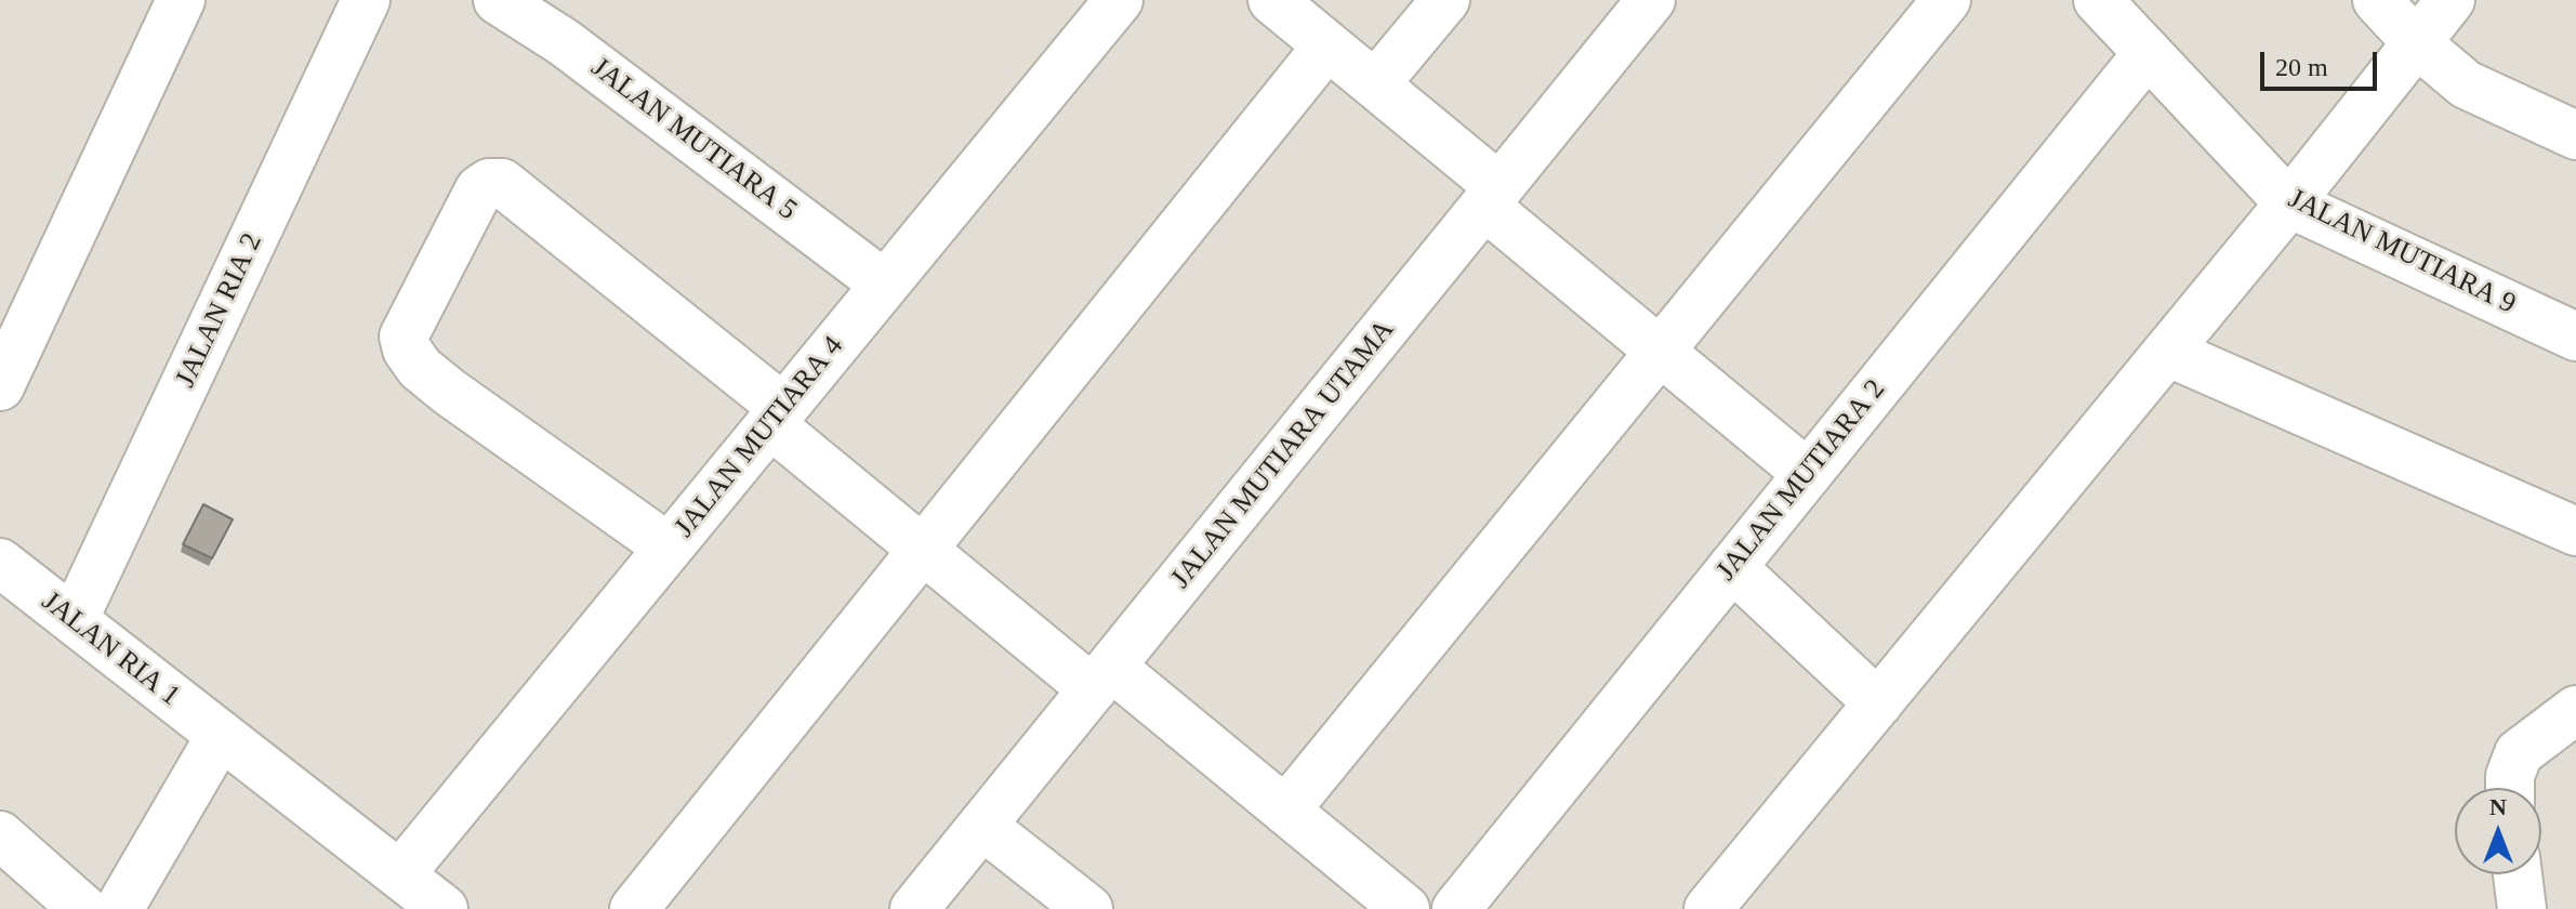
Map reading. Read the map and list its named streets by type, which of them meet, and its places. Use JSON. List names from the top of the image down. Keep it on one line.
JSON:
{"streets":{"street":["JALAN MUTIARA 5","JALAN MUTIARA 9","JALAN RIA 2","JALAN MUTIARA 4","JALAN MUTIARA UTAMA","JALAN MUTIARA 2","JALAN RIA 1"]},"crossings":[["JALAN MUTIARA 5","JALAN MUTIARA 4"],["JALAN MUTIARA 9","JALAN MUTIARA 2"],["JALAN RIA 2","JALAN RIA 1"],["JALAN MUTIARA 4","JALAN RIA 1"]],"scale_bar":"20 m","north":"top"}
